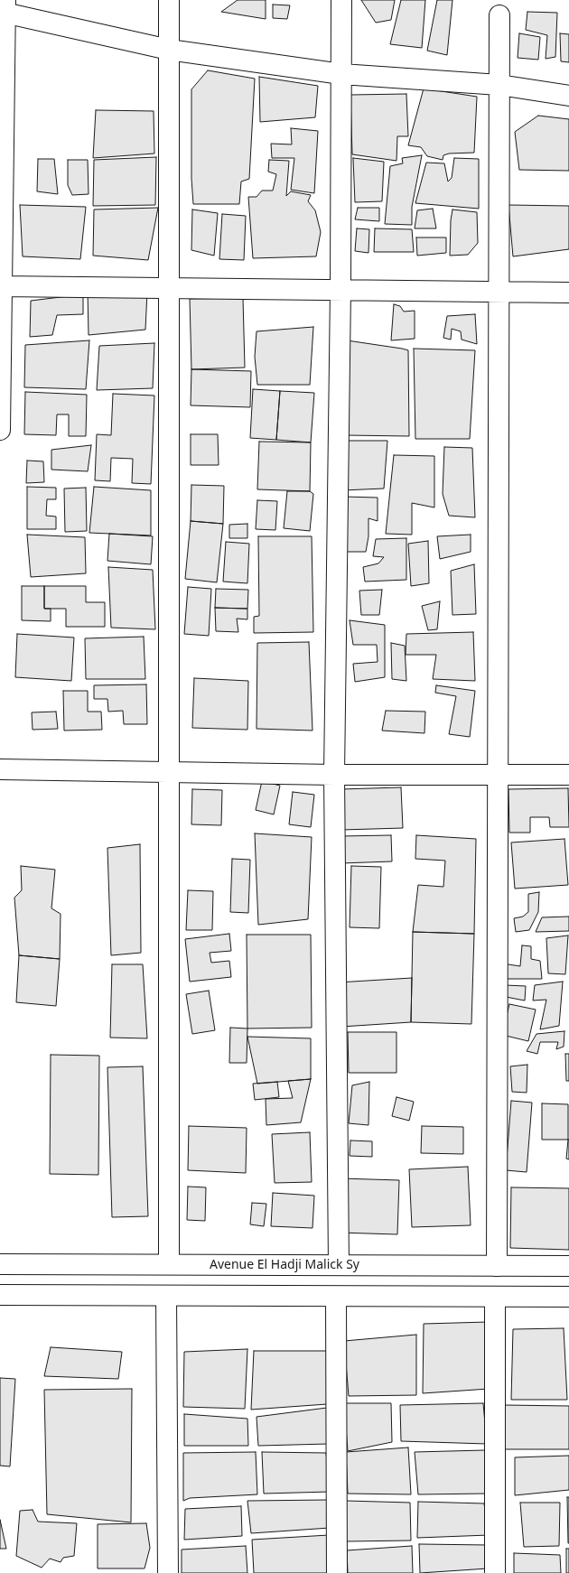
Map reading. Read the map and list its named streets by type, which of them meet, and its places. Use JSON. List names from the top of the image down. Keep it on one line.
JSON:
{"streets":{"street":["Avenue El Hadji Malick Sy"]}}
